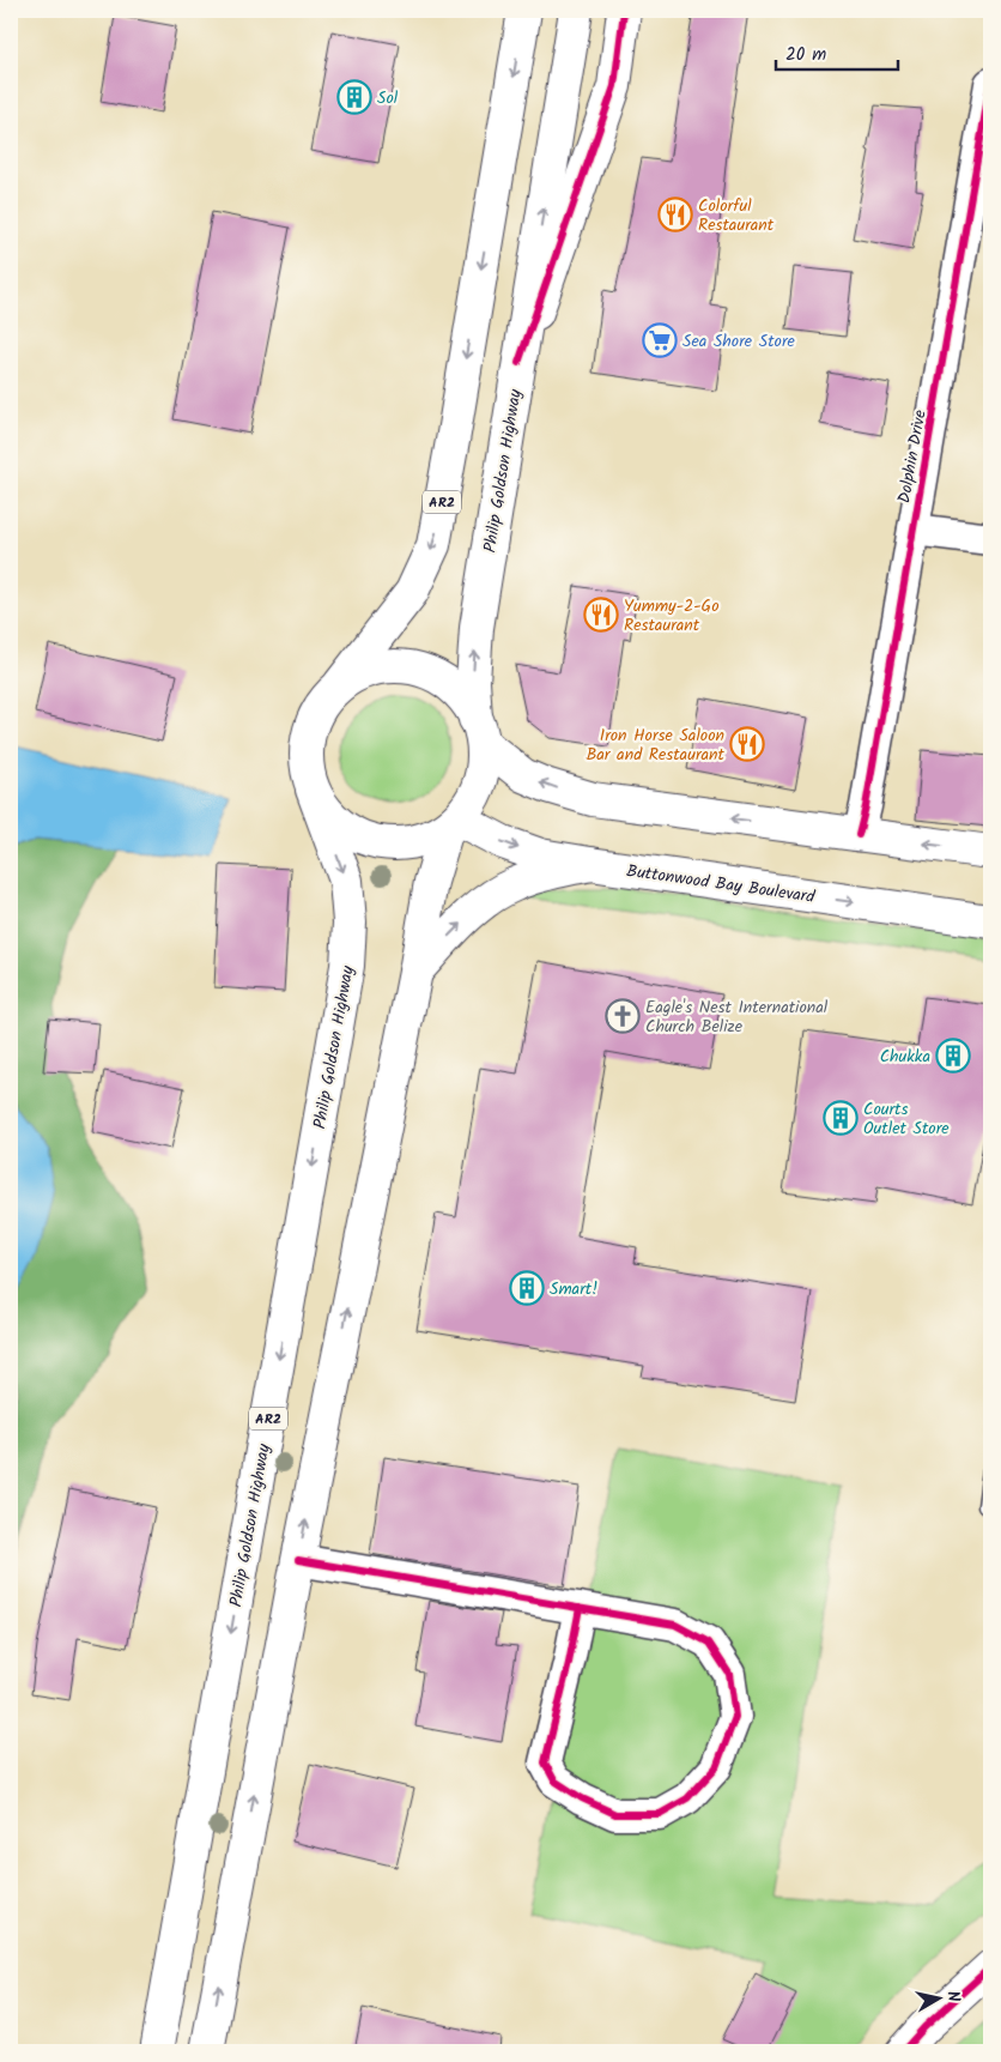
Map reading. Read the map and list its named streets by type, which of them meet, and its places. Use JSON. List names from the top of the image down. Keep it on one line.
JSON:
{"streets":{"main road":["Philip Goldson Highway","AR2","Buttonwood Bay Boulevard"],"street":["Dolphin Drive"]},"crossings":[["Philip Goldson Highway","AR2"],["Philip Goldson Highway","Buttonwood Bay Boulevard"],["AR2","Buttonwood Bay Boulevard"]],"places":{"building":["Sol","Chukka","Courts Outlet Store","Smart!"],"restaurant":["Colorful Restaurant","Yummy-2-Go Restaurant","Iron Horse Saloon Bar and Restaurant"],"supermarket":["Sea Shore Store"],"church":["Eagle's Nest International Church Belize"]},"scale_bar":"20 m","north":"right"}
